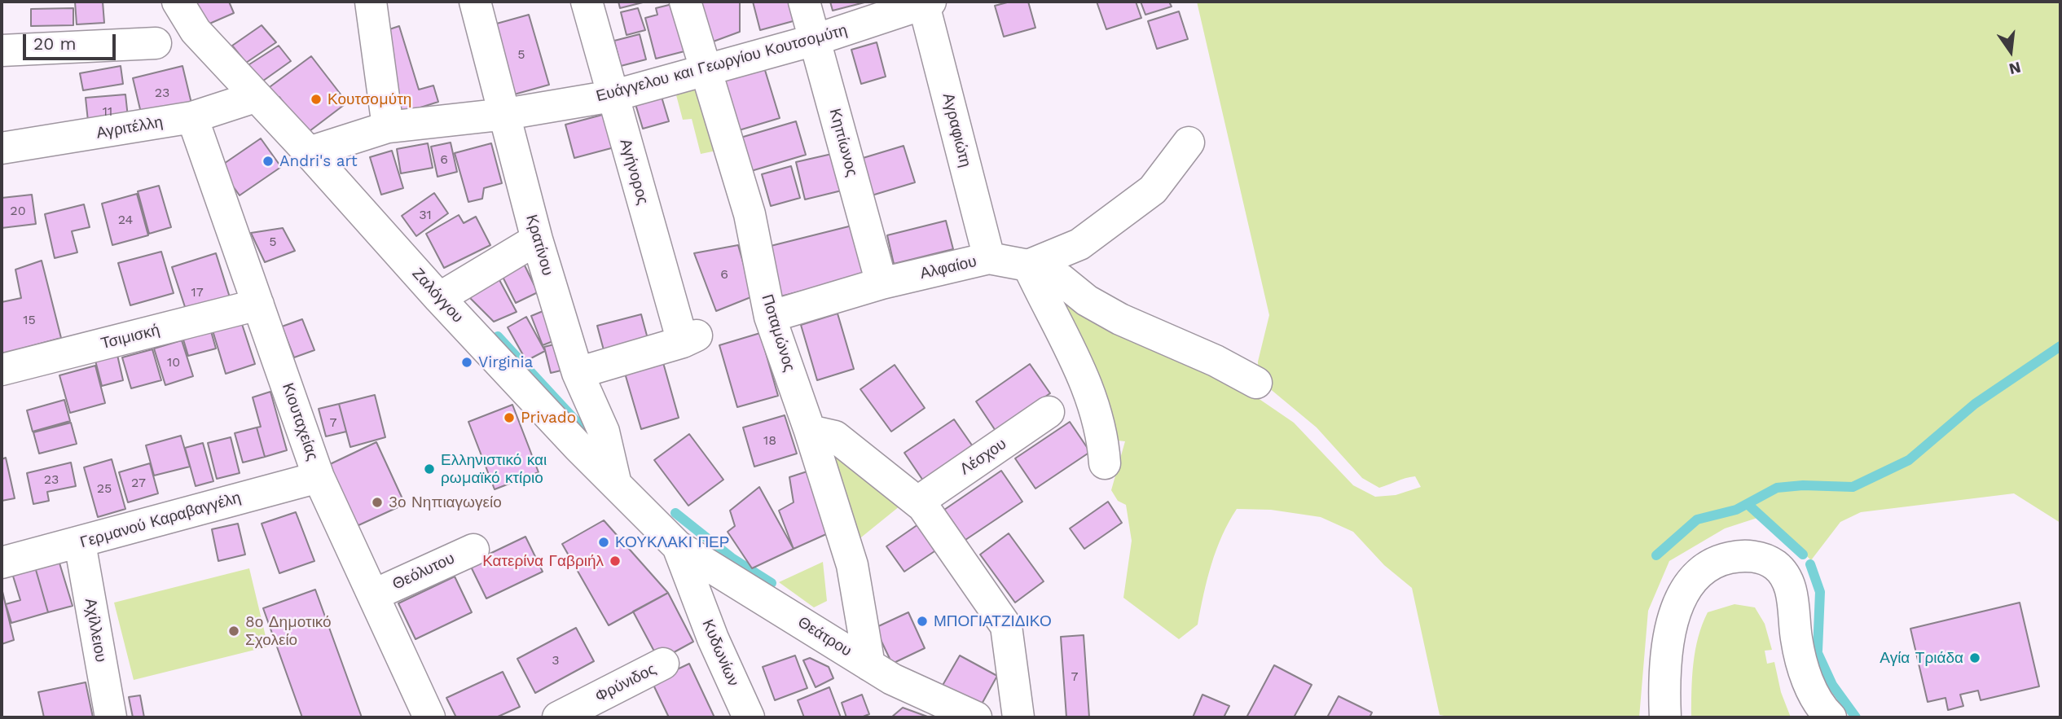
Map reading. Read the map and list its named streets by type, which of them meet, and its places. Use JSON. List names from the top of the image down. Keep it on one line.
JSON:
{"streets":{"street":["Ευάγγελου και Γεωργίου Κουτσομύτη","Αγριτέλλη","Αγραφιώτη","Κηπίωνος","Αγήνορος","Κρατίνου","Αλφαίου","Ζαλόγγου","Ποταμώνος","Τσιμισκή","Κιουταχείας","Λέσχου","Γερμανού Καραβαγγέλη","Θεόλυτου","Αχίλλειου","Θεάτρου","Κυδωνίων","Φρύνιδος"]},"crossings":[["Ευάγγελου και Γεωργίου Κουτσομύτη","Αγραφιώτη"],["Ευάγγελου και Γεωργίου Κουτσομύτη","Κηπίωνος"],["Ευάγγελου και Γεωργίου Κουτσομύτη","Αγήνορος"],["Ευάγγελου και Γεωργίου Κουτσομύτη","Κρατίνου"],["Ευάγγελου και Γεωργίου Κουτσομύτη","Ζαλόγγου"],["Ευάγγελου και Γεωργίου Κουτσομύτη","Ποταμώνος"],["Αγριτέλλη","Ζαλόγγου"],["Αγριτέλλη","Κιουταχείας"],["Αγραφιώτη","Αλφαίου"],["Κηπίωνος","Αλφαίου"],["Αγήνορος","Κρατίνου"],["Κρατίνου","Ζαλόγγου"],["Αλφαίου","Ποταμώνος"],["Ζαλόγγου","Θεάτρου"],["Ζαλόγγου","Κυδωνίων"],["Ποταμώνος","Θεάτρου"],["Τσιμισκή","Κιουταχείας"],["Κιουταχείας","Γερμανού Καραβαγγέλη"],["Κιουταχείας","Θεόλυτου"],["Γερμανού Καραβαγγέλη","Αχίλλειου"]],"places":["Κουτσομύτη","Andri's art","Virginia","Privado","Ελληνιστικό και ρωμαϊκό κτίριο","3ο Νηπιαγωγείο","ΚΟΥΚΛΑΚΙ ΠΕΡ","Κατερίνα Γαβριήλ","ΜΠΟΓΙΑΤΖΙΔΙΚΟ","8ο Δημοτικό Σχολείο","Αγία Τριάδα"],"house_numbers":["5","23","11","6","20","31","24","5","6","17","15","10","7","18","23","27","25","3","7"],"scale_bar":"20 m","north":"bottom"}
